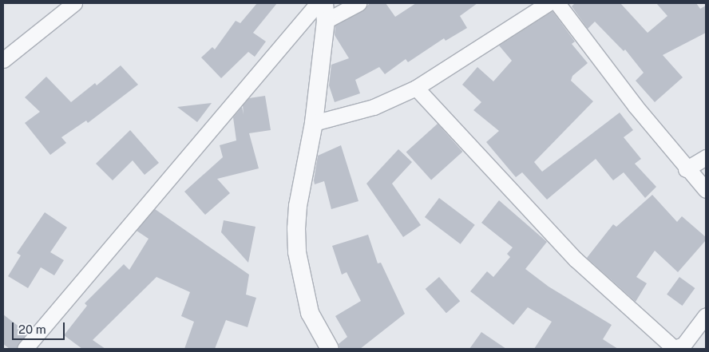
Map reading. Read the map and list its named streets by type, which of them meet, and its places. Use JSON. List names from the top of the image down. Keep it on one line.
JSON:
{"scale_bar":"20 m"}
